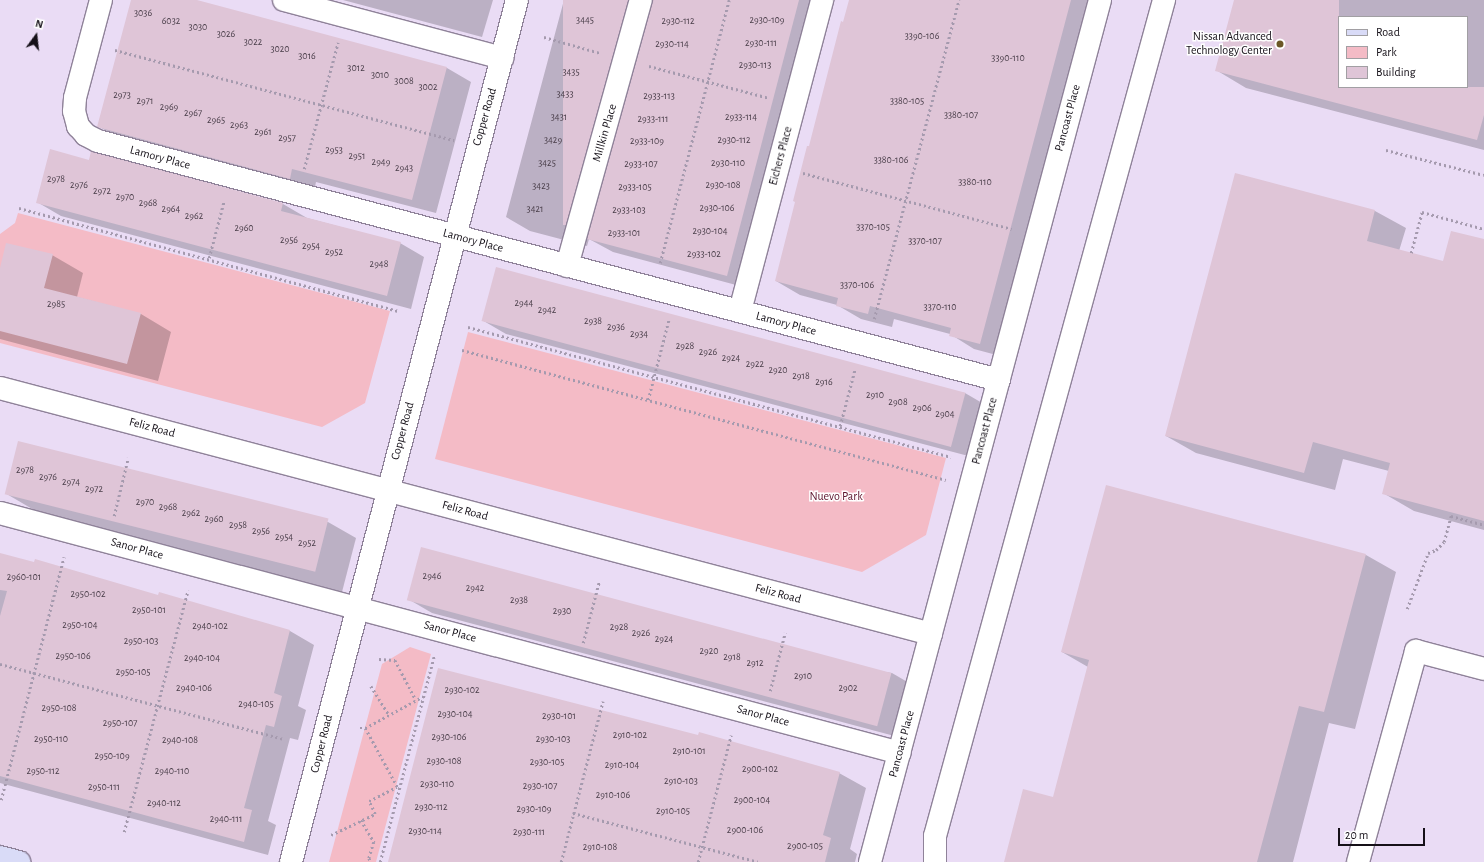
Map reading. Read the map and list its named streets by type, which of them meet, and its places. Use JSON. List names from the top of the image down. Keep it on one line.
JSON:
{"streets":{"street":["Copper Road","Pancoast Place","Millkin Place","Eichers Place","Lamory Place","Feliz Road","Sanor Place"]},"crossings":[["Copper Road","Lamory Place"],["Copper Road","Feliz Road"],["Copper Road","Sanor Place"],["Pancoast Place","Lamory Place"],["Pancoast Place","Feliz Road"],["Pancoast Place","Sanor Place"],["Millkin Place","Lamory Place"],["Eichers Place","Lamory Place"]],"parks":["Nuevo Park"],"places":["Nissan Advanced Technology Center"],"house_numbers":["3036","3445","2930-109","6032","2930-112","3030","3026","3390-106","3022","2930-111","2930-114","3020","3016","3390-110","2930-113","3012","3435","3010","3008","3002","3433","2973","2933-113","2971","3380-105","2969","2967","3380-107","3431","2933-114","2933-111","2965","2963","2961","2957","3429","2930-112","2933-109","2953","2951","3380-106","2949","3425","2930-110","2933-107","2943","2978","3380-110","2976","2930-108","3423","2933-105","2972","2970","2968","2930-106","2964","3421","2933-103","2962","3370-105","2960","2930-104","2933-101","2956","3370-107","2954","2952","2933-102","2948","3370-106","2944","2985","3370-110","2942","2938","2936","2934","2928","2926","2924","2922","2920","2918","2916","2910","2908","2906","2904","2978","2976","2974","2972","2970","2968","2962","2960","2958","2956","2954","2952","2946","2960-101","2942","2950-102","2938","2950-101","2930","2950-104","2940-102","2928","2926","2924","2950-103","2920","2950-106","2918","2940-104","2912","2950-105","2910","2940-106","2902","2930-102","2940-105","2950-108","2930-104","2930-101","2950-107","2910-102","2930-106","2950-110","2930-103","2940-108","2910-101","2950-109","2930-108","2930-105","2910-104","2900-102","2950-112","2940-110","2910-103","2930-110","2930-107","2950-111","2910-106","2900-104","2940-112","2930-112","2930-109","2910-105","2940-111","2900-106","2930-114","2930-111","2900-105","2910-108"],"legend":["Road","Park","Building"],"scale_bar":"20 m","north":"top"}
